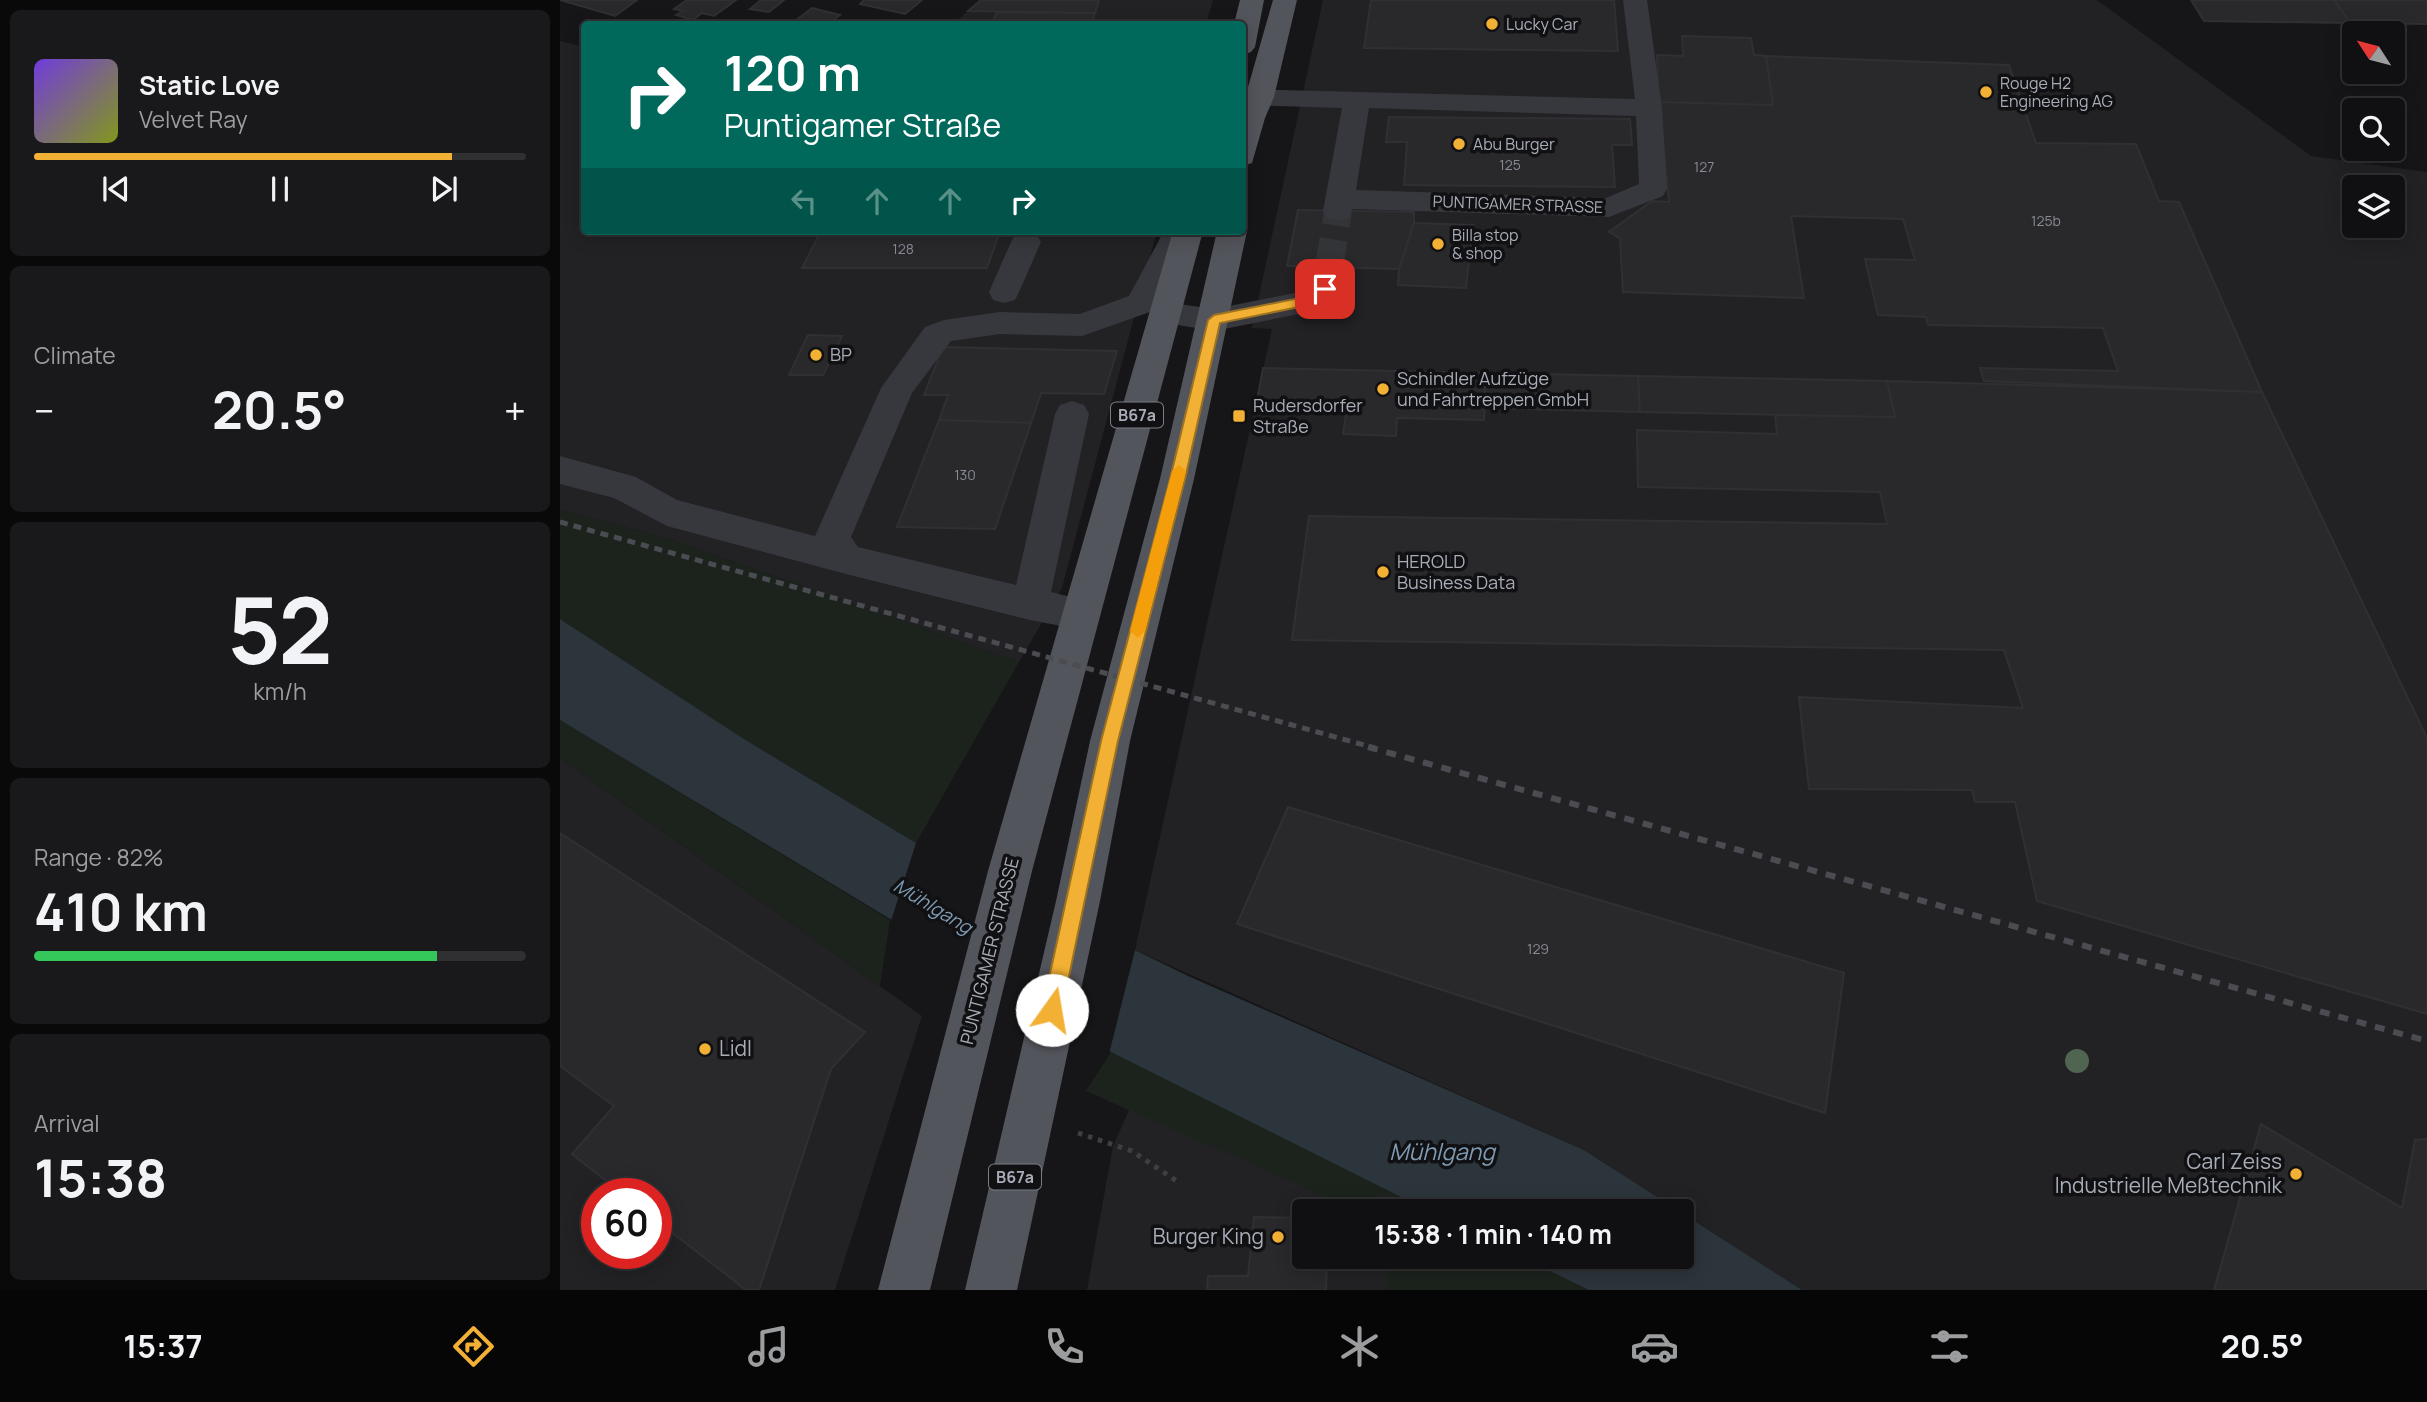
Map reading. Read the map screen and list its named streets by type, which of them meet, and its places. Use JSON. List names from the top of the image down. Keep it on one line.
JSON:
{"streets":{"main road":["PUNTIGAMER STRASSE","B67a"]},"water":["Mühlgang"],"places":{"other":["Lucky Car","Rouge H2 Engineering AG","Abu Burger","Billa stop & shop","BP","Schindler Aufzüge und Fahrtreppen GmbH","HEROLD Business Data","Lidl","Carl Zeiss Industrielle Meßtechnik","Burger King"],"transit":["Rudersdorfer Straße"]},"house_numbers":["125","127","125b","128","130","129"],"north":"top left","page":{"turn":["120 m","Puntigamer Straße"],"song":["Static Love","Velvet Ray"],"tile":["Climate",["52","km/h"],["Range · 82%","410 km"],["Arrival","15:38"]],"heat":["−","20.5°","+"],"limit":"60","trip":"15:38 · 1 min · 140 m","tabs":["15:37","20.5°"]}}
